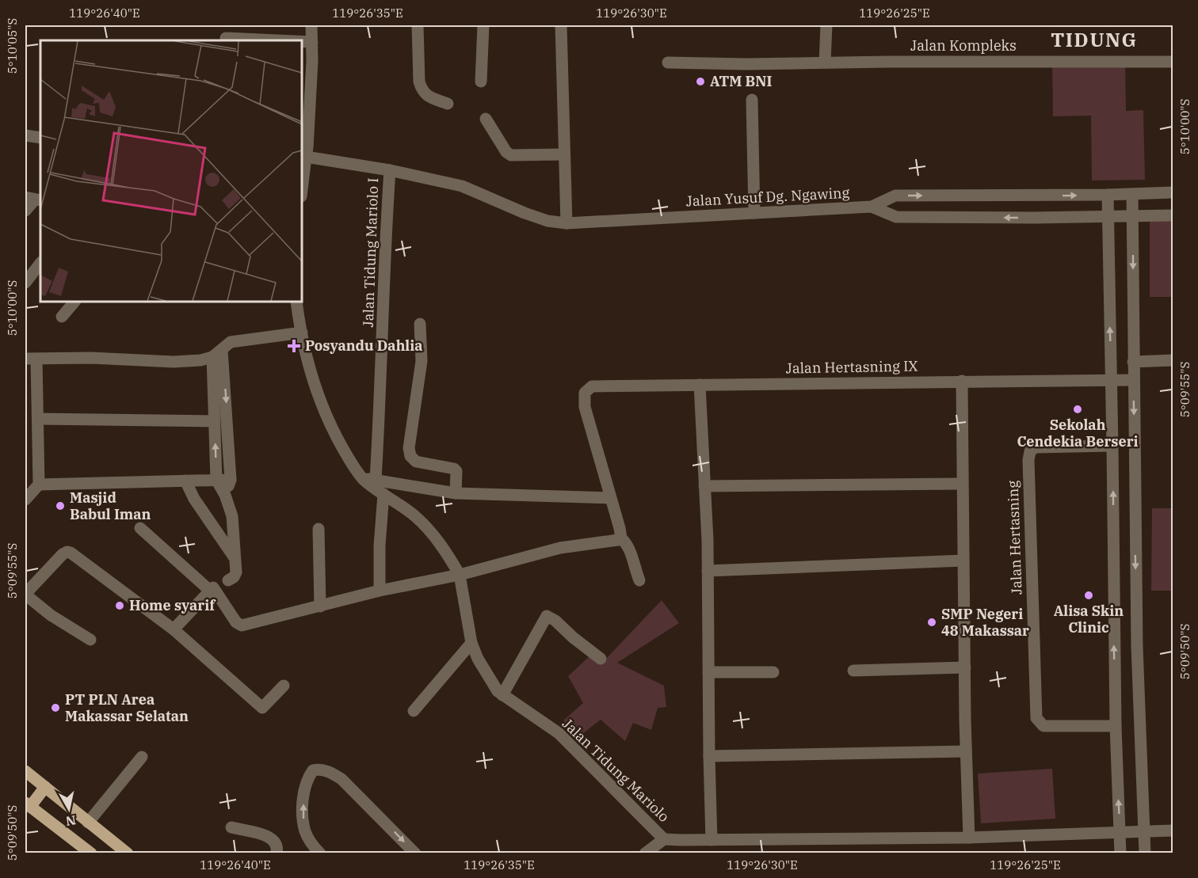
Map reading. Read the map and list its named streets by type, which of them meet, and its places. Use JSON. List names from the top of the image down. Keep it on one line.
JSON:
{"streets":{"street":["Jalan Kompleks","Jalan Yusuf Dg. Ngawing","Jalan Tidung Mariolo I","Jalan Hertasning IX","Jalan Hertasning","Jalan Tidung Mariolo"]},"crossings":[["Jalan Yusuf Dg. Ngawing","Jalan Tidung Mariolo I"]],"districts":["TIDUNG"],"places":{"other":["ATM BNI","Sekolah Cendekia Berseri","Masjid Babul Iman","Alisa Skin Clinic","Home syarif","SMP Negeri 48 Makassar","PT PLN Area Makassar Selatan"],"health":["Posyandu Dahlia"]},"north":"bottom","coordinates":["119°26'40\"E","119°26'35\"E","119°26'30\"E","119°26'25\"E","5°10'05\"S","5°10'00\"S","5°09'55\"S","5°09'50\"S"]}
